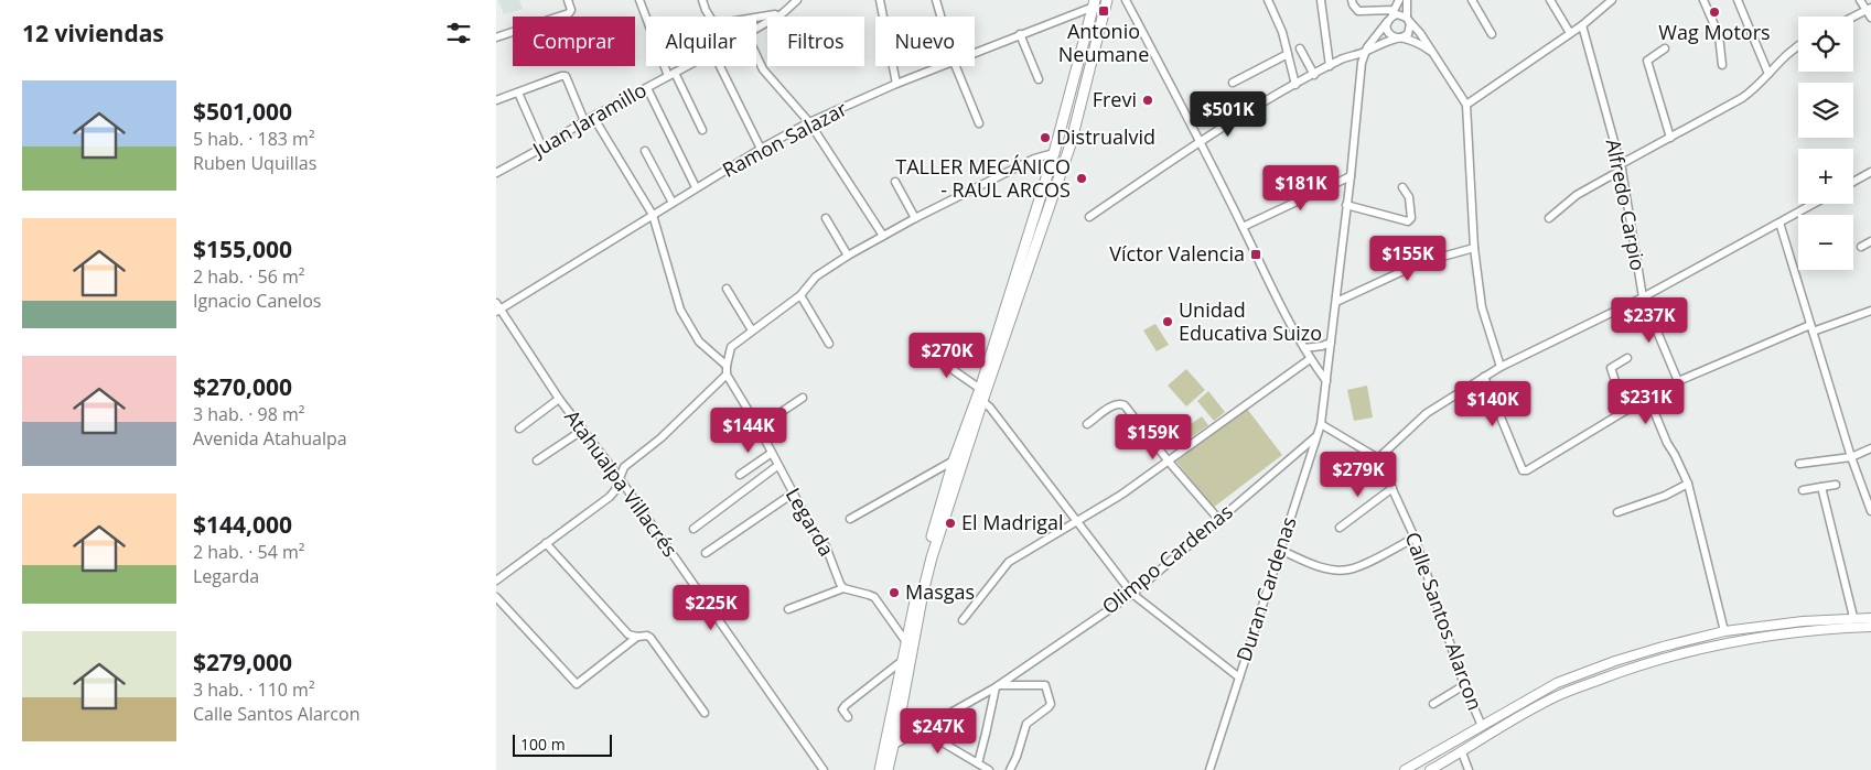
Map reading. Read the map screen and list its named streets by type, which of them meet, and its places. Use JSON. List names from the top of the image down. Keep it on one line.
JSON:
{"streets":{"street":["Juan Jaramillo","Ramon Salazar","Alfredo Carpio","Atahualpa Villacrés","Legarda","Olimpo Cardenas","Duran Cardenas","Calle Santos Alarcon"]},"crossings":[["Ramon Salazar","Atahualpa Villacrés"],["Olimpo Cardenas","Duran Cardenas"]],"places":{"transit":["Antonio Neumane","Víctor Valencia"],"other":["Wag Motors","Frevi","Distrualvid","TALLER MECÁNICO - RAUL ARCOS","Unidad Educativa Suizo","El Madrigal","Masgas"]},"scale_bar":"100 m","page":{"heading":"12 viviendas","map_buttons":["+","−"],"chip":["Comprar","Alquilar","Filtros","Nuevo"],"list":[{"name":"$501,000","note":"5 hab. · 183 m² · Ruben Uquillas"},{"name":"$155,000","note":"2 hab. · 56 m² · Ignacio Canelos"},{"name":"$270,000","note":"3 hab. · 98 m² · Avenida Atahualpa"},{"name":"$144,000","note":"2 hab. · 54 m² · Legarda"},{"name":"$279,000","note":"3 hab. · 110 m² · Calle Santos Alarcon"}],"price":["$501K","$181K","$155K","$237K","$270K","$231K","$140K","$144K","$159K","$279K","$225K","$247K"],"scale":"100 m"}}
